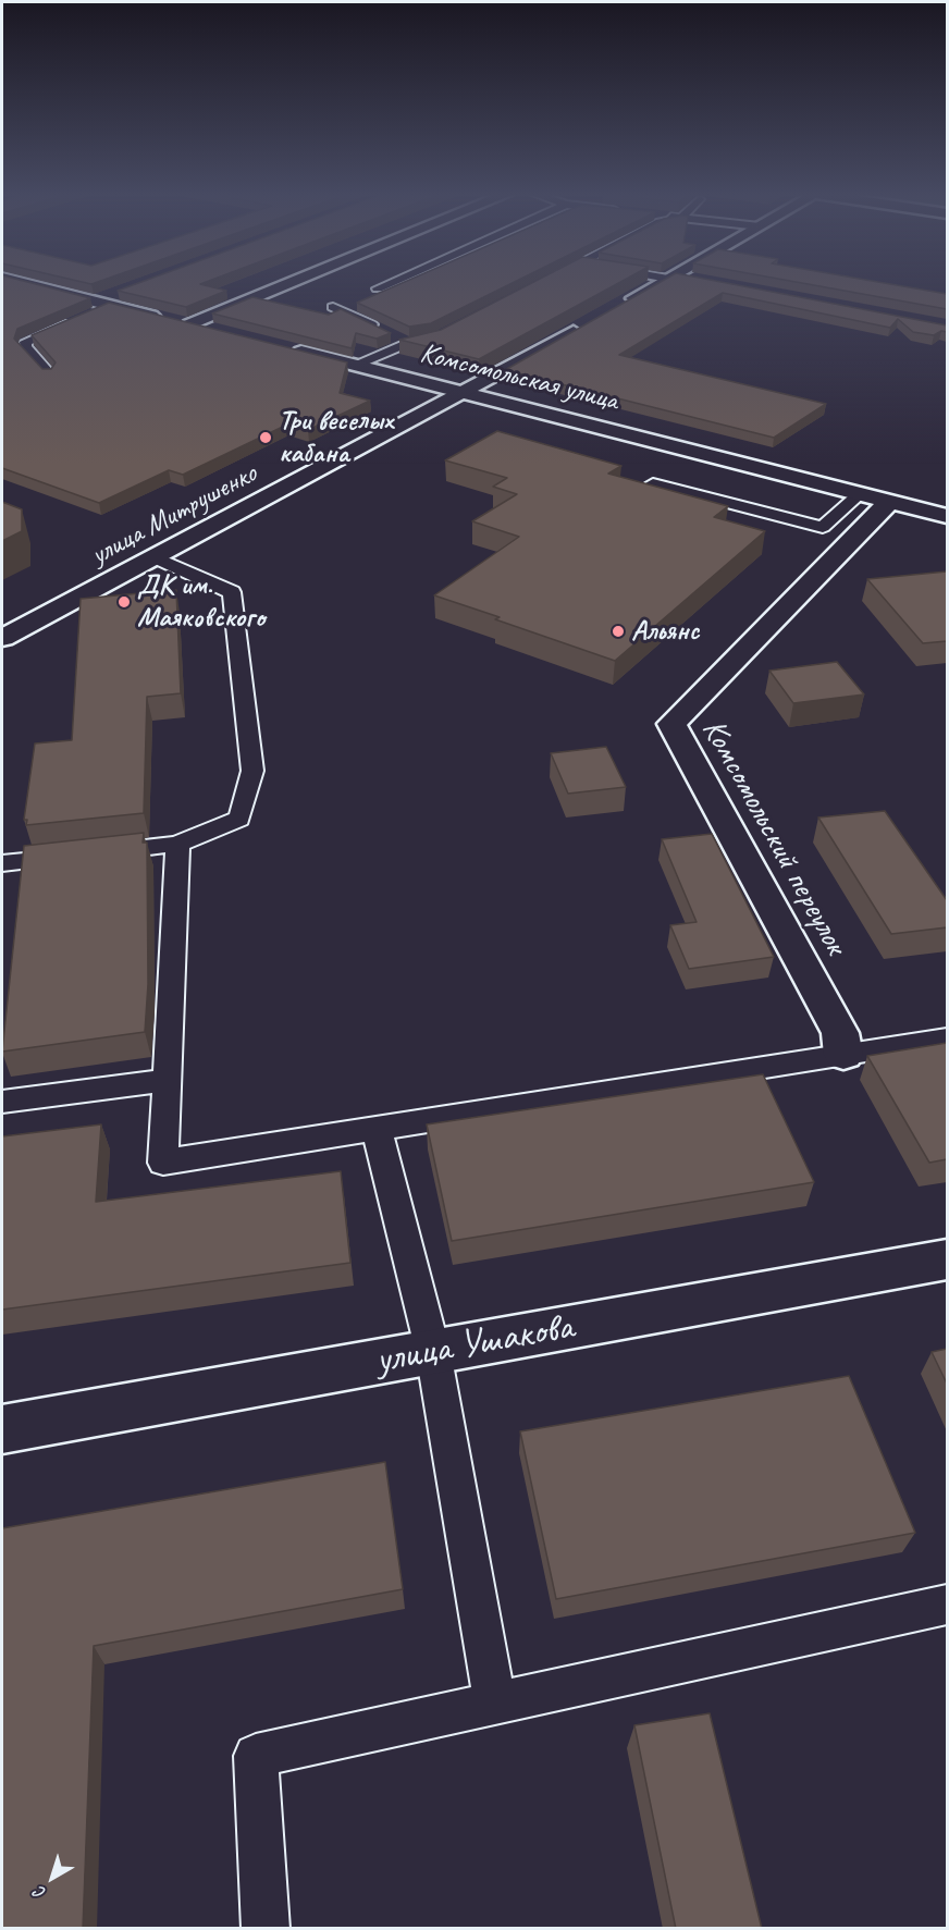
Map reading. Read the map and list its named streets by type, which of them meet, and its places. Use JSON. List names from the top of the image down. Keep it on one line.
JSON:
{"streets":{"street":["Комсомольская улица","улица Митрушенко","Комсомольский переулок","улица Ушакова"]},"crossings":[["Комсомольская улица","улица Митрушенко"],["Комсомольская улица","Комсомольский переулок"]],"places":["Три веселых кабана","ДК им. Маяковского","Альянс"],"north":"bottom left"}
